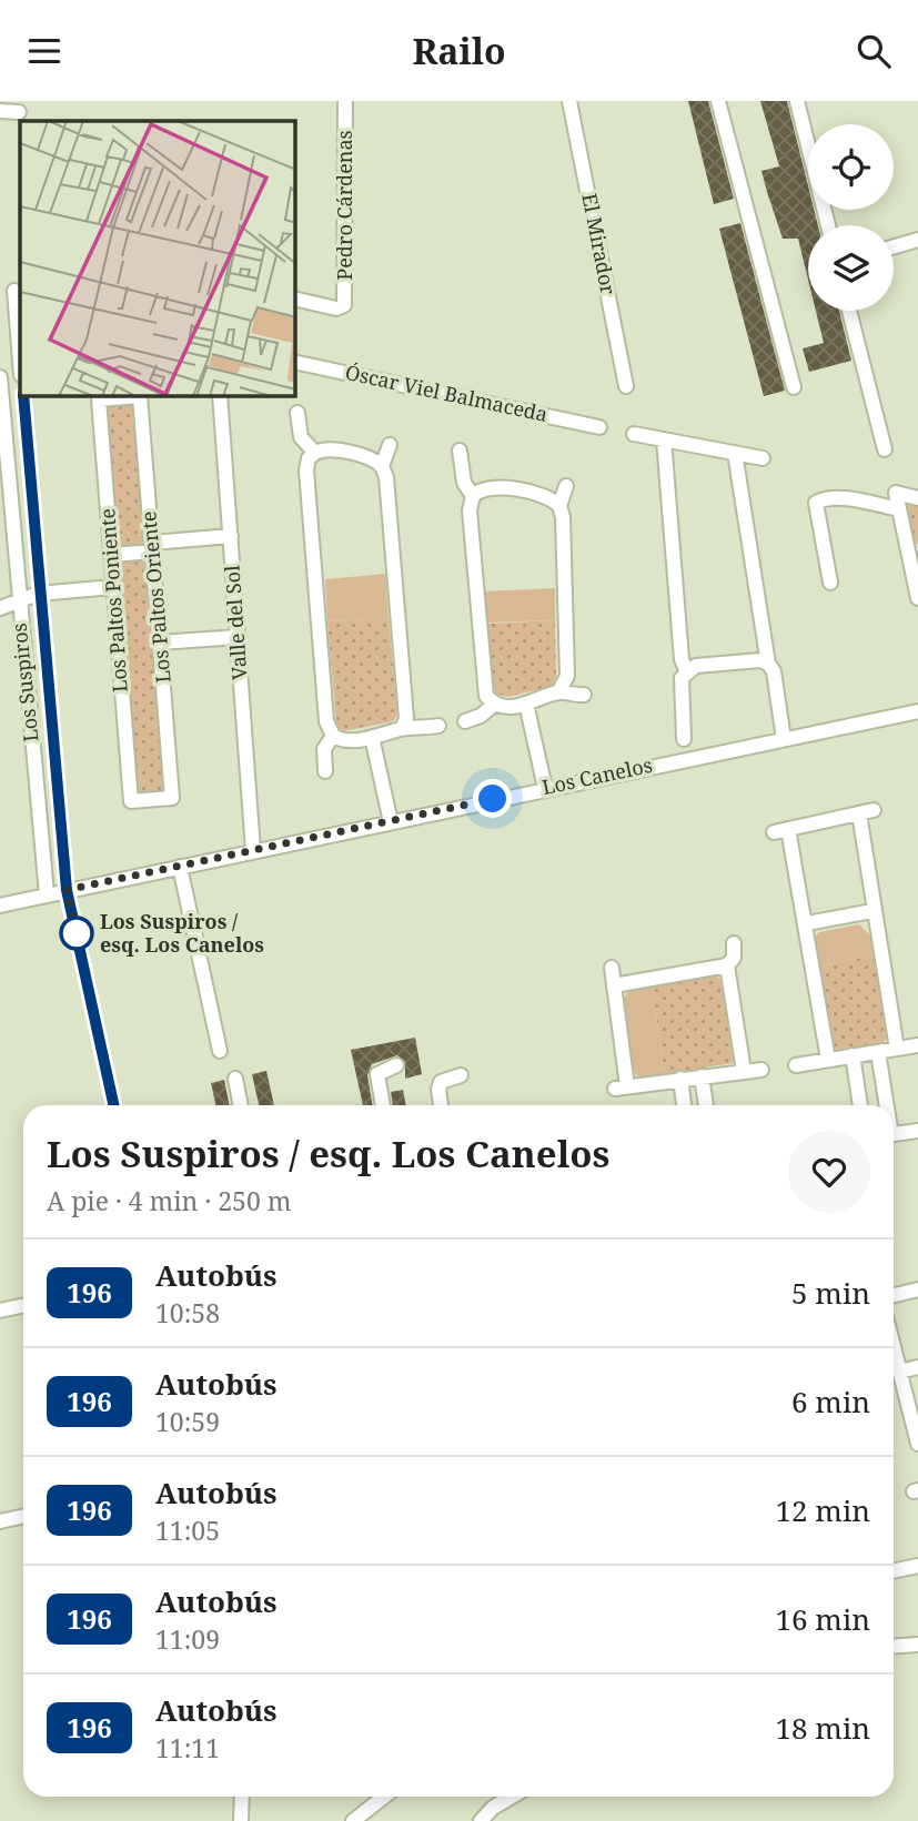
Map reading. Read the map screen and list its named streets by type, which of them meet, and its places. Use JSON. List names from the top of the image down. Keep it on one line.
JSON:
{"streets":{"street":["Pedro Cárdenas","El Mirador","Óscar Viel Balmaceda","Los Paltos Oriente","Los Paltos Poniente","Valle del Sol","Los Suspiros","Los Canelos"]},"crossings":[["Los Paltos Oriente","Los Paltos Poniente"],["Valle del Sol","Los Canelos"],["Los Suspiros","Los Canelos"]],"places":["Los Suspiros / esq. Los Canelos"],"lines":["bus line 196"],"page":{"header":"Railo","heading":["Los Suspiros / esq. Los Canelos","A pie · 4 min · 250 m"],"list":[{"mark":"196","name":"Autobús","note":"10:58","value":"5 min"},{"mark":"196","name":"Autobús","note":"10:59","value":"6 min"},{"mark":"196","name":"Autobús","note":"11:05","value":"12 min"},{"mark":"196","name":"Autobús","note":"11:09","value":"16 min"},{"mark":"196","name":"Autobús","note":"11:11","value":"18 min"}]}}
